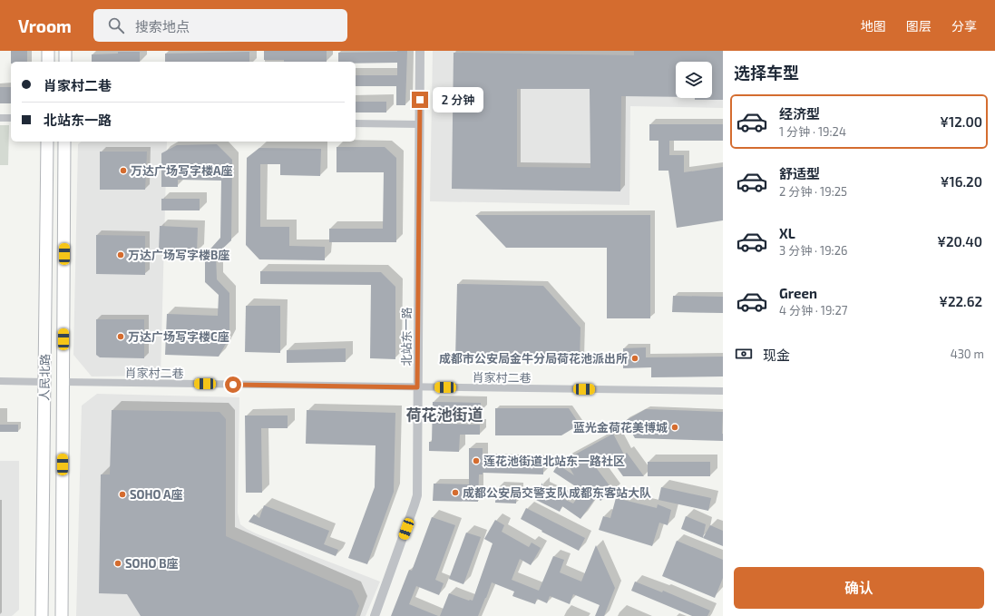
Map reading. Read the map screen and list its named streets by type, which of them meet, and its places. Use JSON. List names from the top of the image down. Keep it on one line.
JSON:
{"streets":{"main road":["人民北路"],"street":["北站东一路","肖家村二巷"]},"crossings":[["北站东一路","肖家村二巷"],["肖家村二巷","人民北路"]],"districts":["荷花池街道"],"places":["万达广场写字楼A座","万达广场写字楼B座","万达广场写字楼C座","成都市公安局金牛分局荷花池派出所","蓝光金荷花美博城","莲花池街道北站东一路社区","成都公安局交警支队成都东客站大队","SOHO A座","SOHO B座"],"page":{"header":"Vroom","search":"搜索地点","nav":["地图","图层","分享"],"heading":"选择车型","banner":["肖家村二巷","北站东一路"],"bubble":"2 分钟","list":[{"name":"经济型","note":"1 分钟 · 19:24","value":"¥12.00"},{"name":"舒适型","note":"2 分钟 · 19:25","value":"¥16.20"},{"name":"XL","note":"3 分钟 · 19:26","value":"¥20.40"},{"name":"Green","note":"4 分钟 · 19:27","value":"¥22.62"}],"pay":["现金","430 m"],"buttons":"确认"}}
